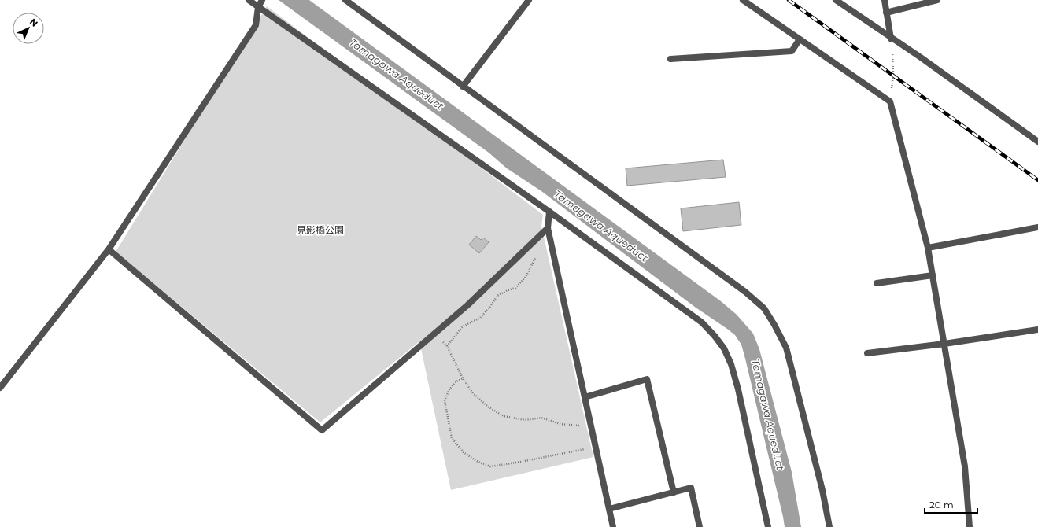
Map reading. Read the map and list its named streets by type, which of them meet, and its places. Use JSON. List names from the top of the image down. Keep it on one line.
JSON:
{"water":["Tamagawa Aqueduct"],"parks":["見影橋公園"],"scale_bar":"20 m","north":"top right"}
